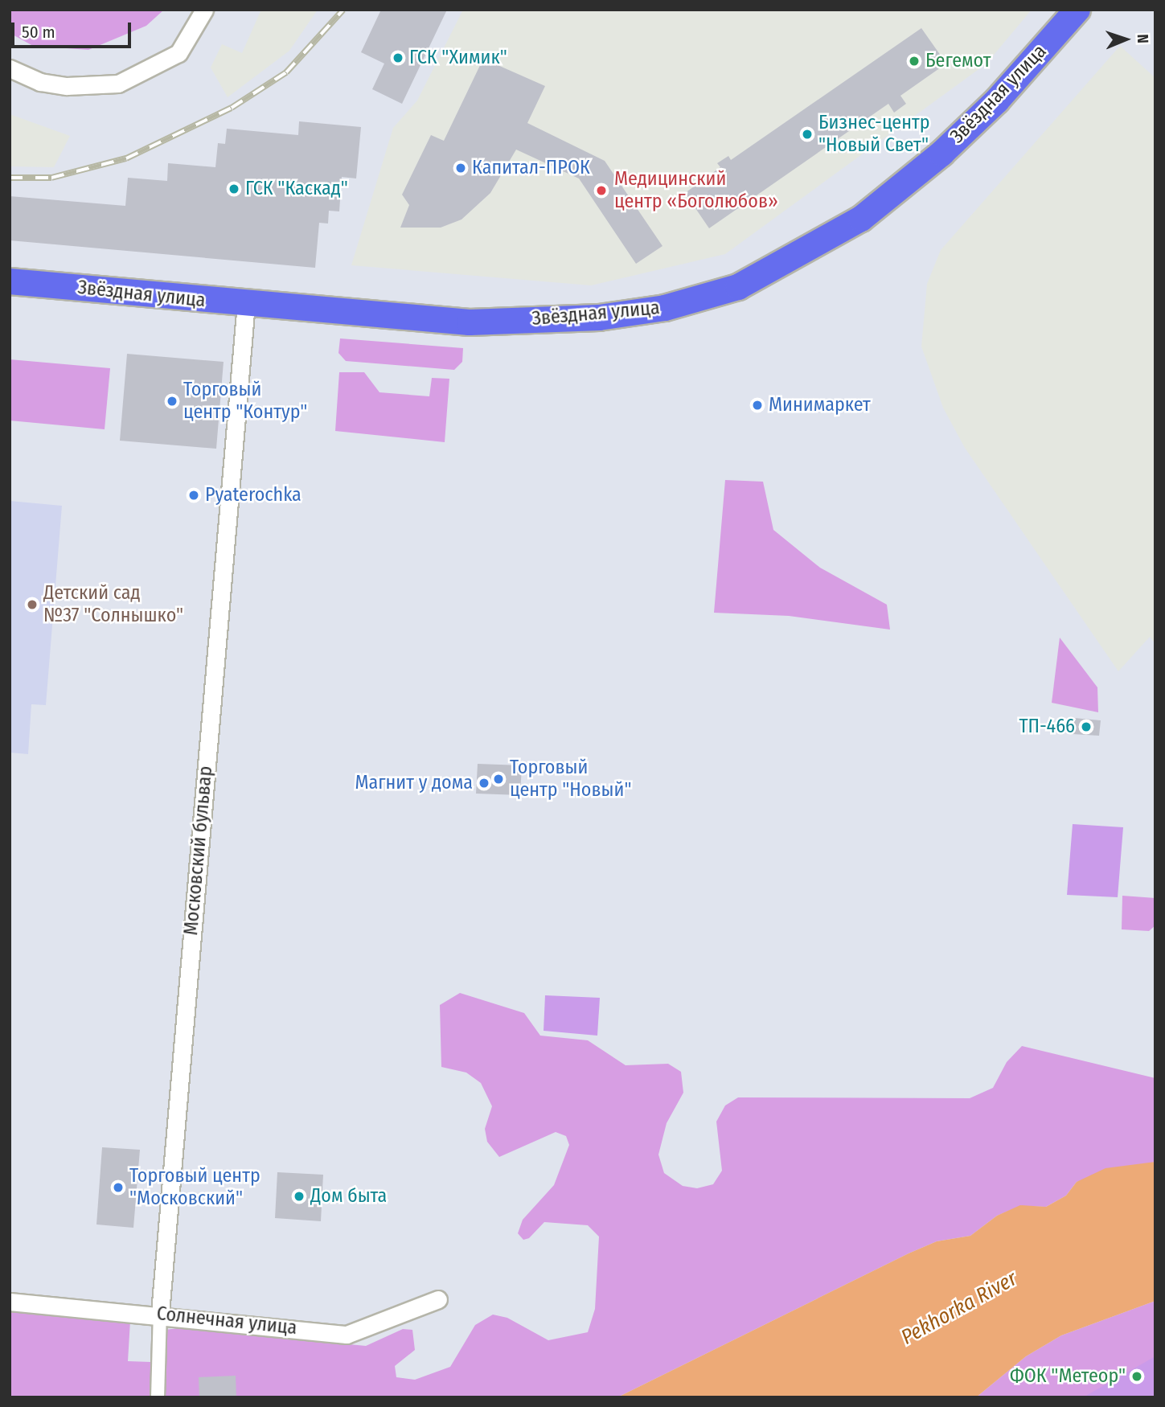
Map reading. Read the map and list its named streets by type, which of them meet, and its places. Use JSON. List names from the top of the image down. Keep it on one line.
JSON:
{"streets":{"main road":["Звёздная улица"],"street":["Московский бульвар","Солнечная улица"]},"crossings":[["Звёздная улица","Московский бульвар"],["Московский бульвар","Солнечная улица"]],"water":["Pekhorka River"],"places":["ГСК \"Химик\"","Бегемот","Бизнес-центр \"Новый Свет\"","Капитал-ПРОК","ГСК \"Каскад\"","Медицинский центр «Боголюбов»","Торговый центр \"Контур\"","Минимаркет","Pyaterochka","Детский сад №37 \"Солнышко\"","ТП-466","Торговый центр \"Новый\"","Магнит у дома","Торговый центр \"Московский\"","Дом быта","ФОК \"Метеор\""],"scale_bar":"50 m","north":"right"}
